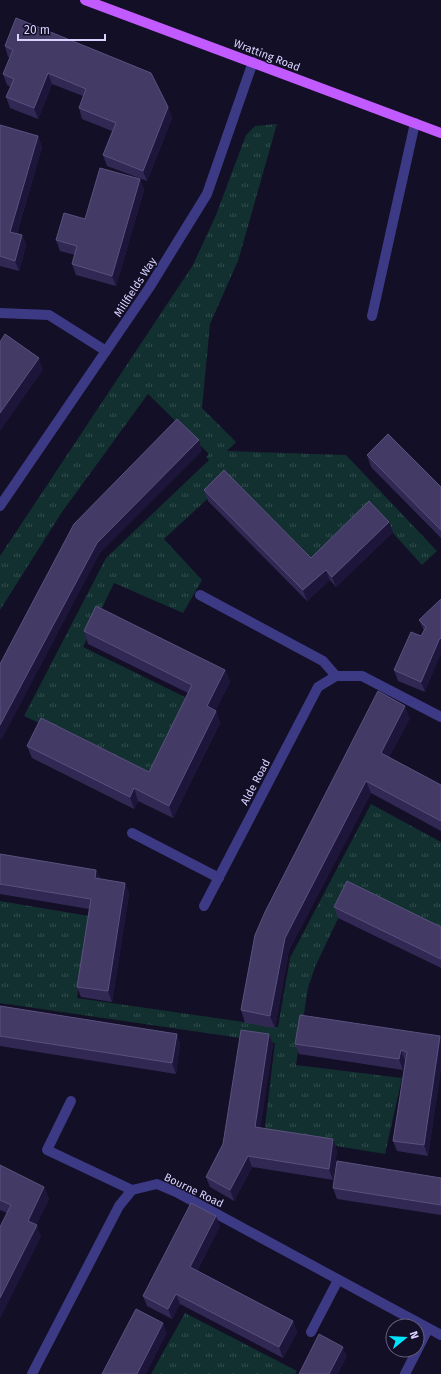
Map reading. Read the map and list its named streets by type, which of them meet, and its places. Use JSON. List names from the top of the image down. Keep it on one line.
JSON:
{"streets":{"main road":["Wratting Road"],"street":["Millfields Way","Alde Road","Bourne Road"]},"crossings":[["Wratting Road","Millfields Way"]],"scale_bar":"20 m","north":"right"}
